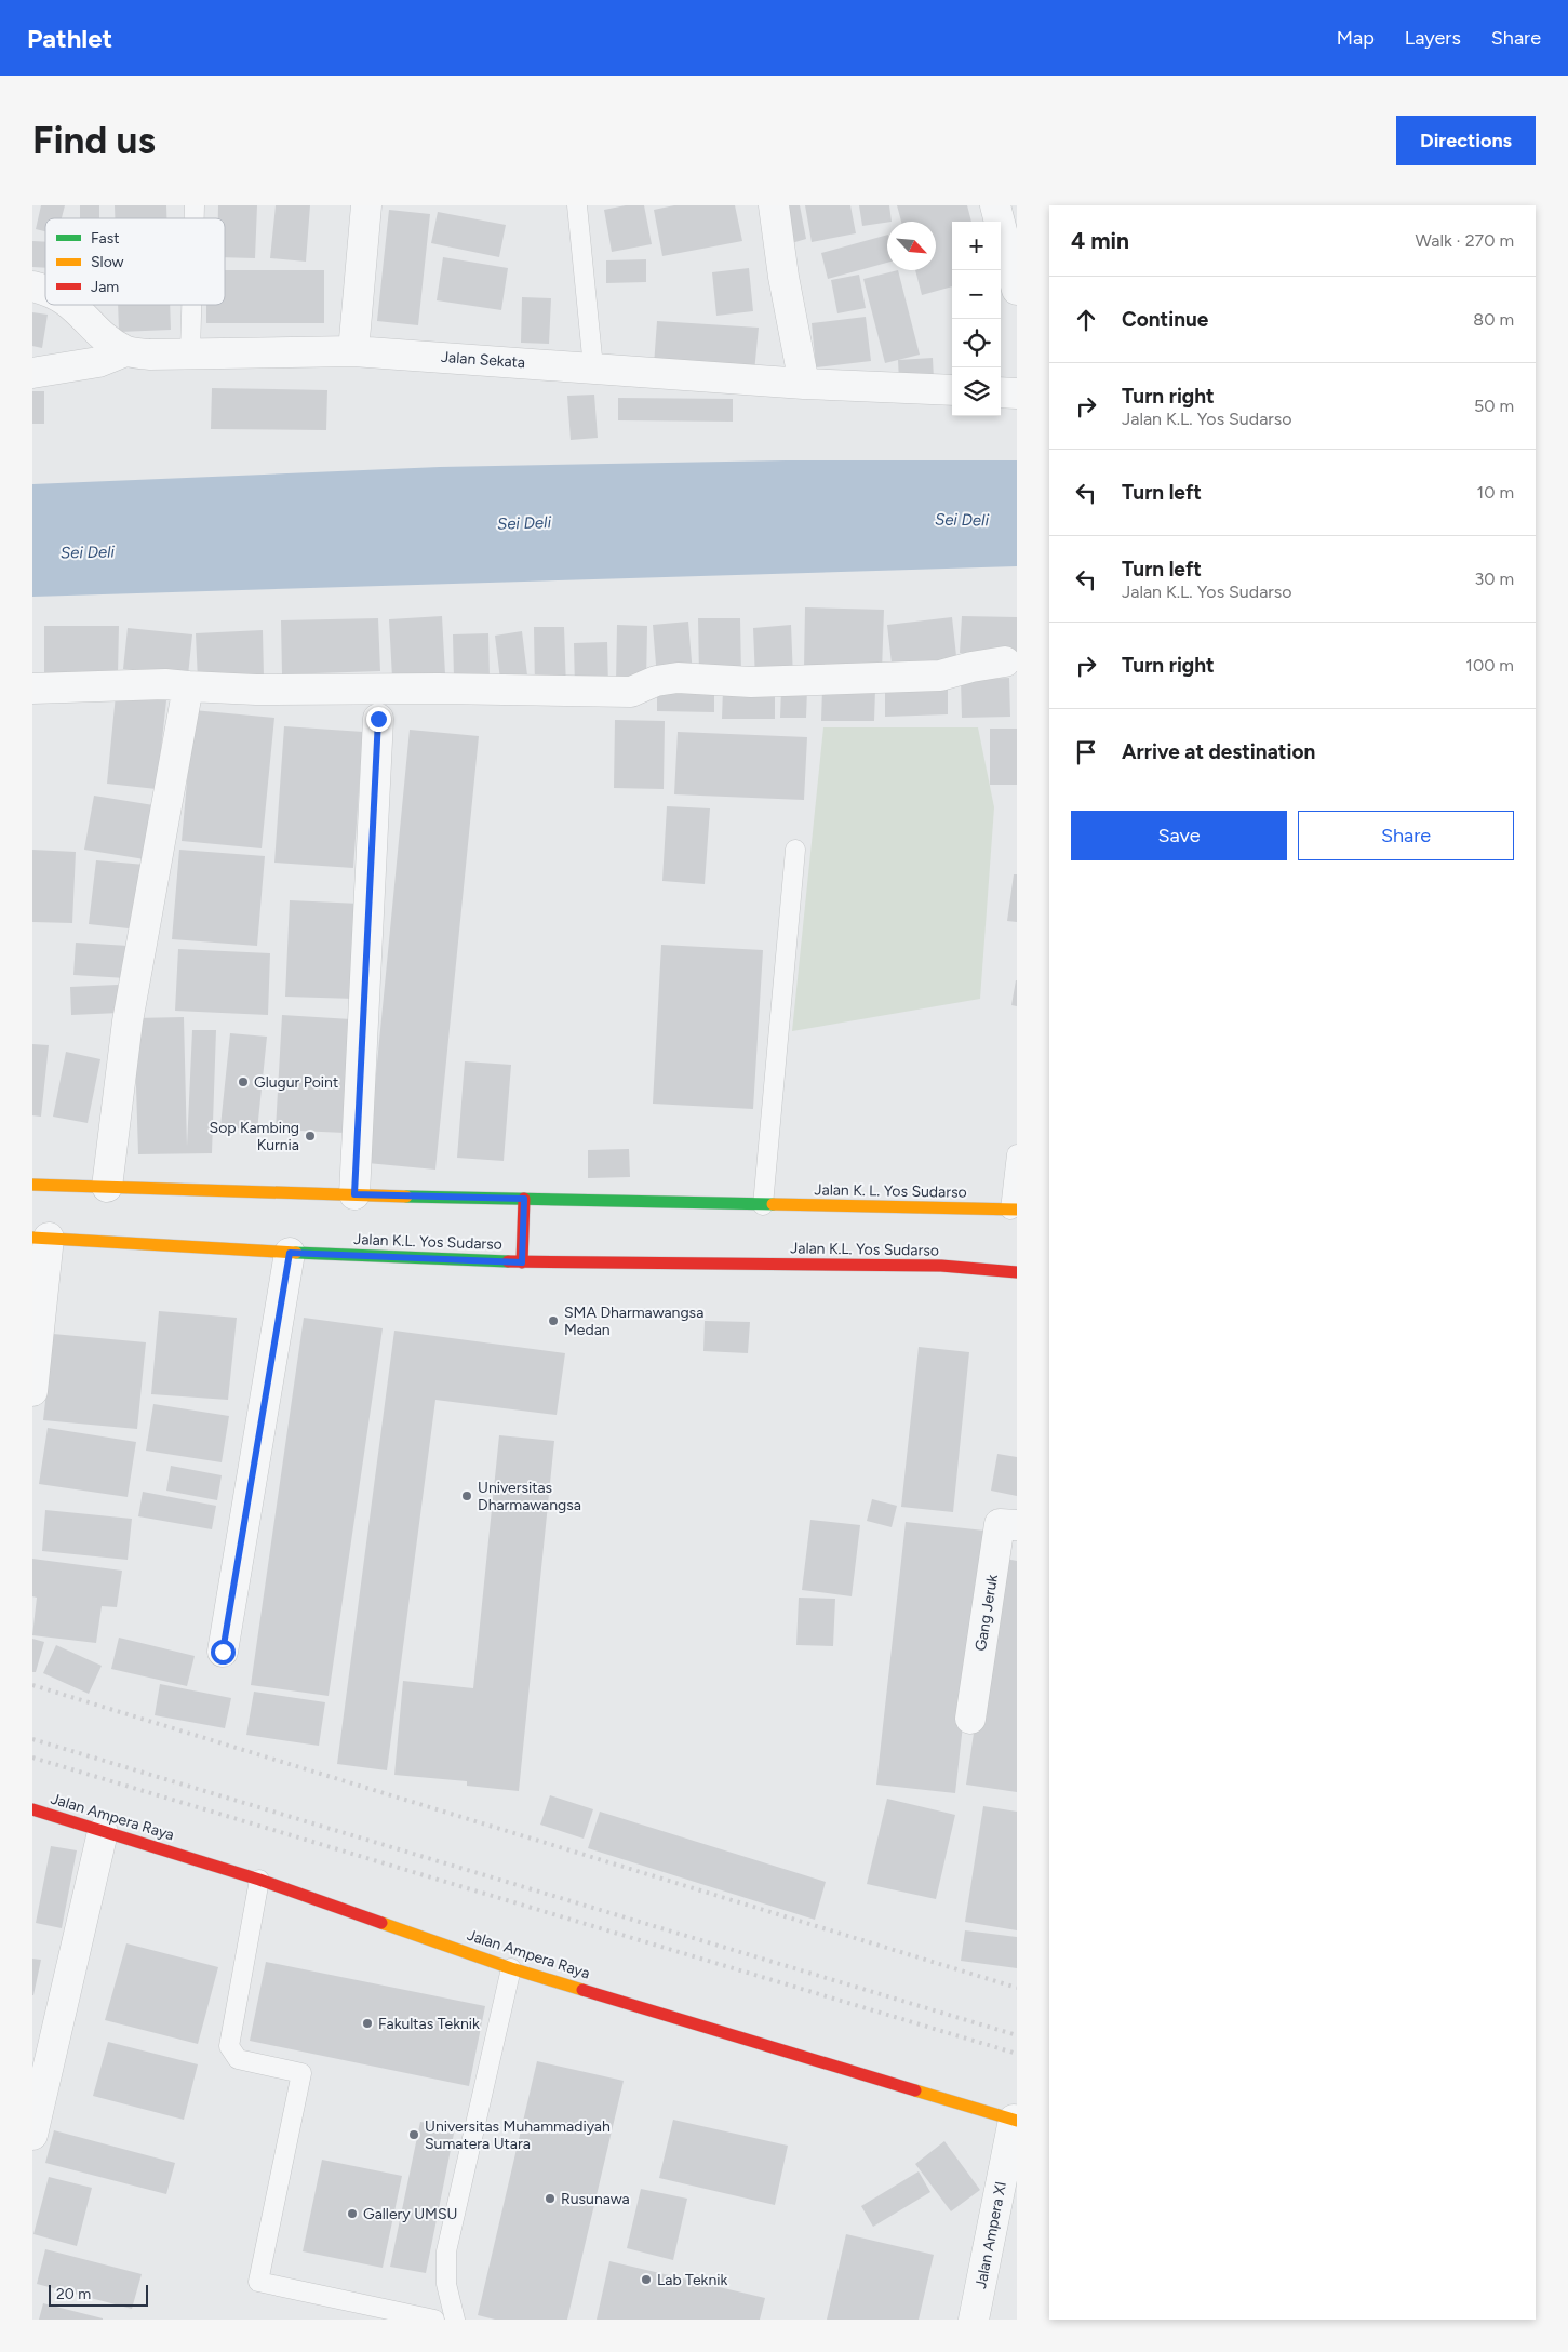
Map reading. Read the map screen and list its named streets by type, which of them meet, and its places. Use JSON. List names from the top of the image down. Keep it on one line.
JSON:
{"streets":{"main road":["Jalan K. L. Yos Sudarso","Jalan K.L. Yos Sudarso","Jalan Ampera Raya"],"street":["Jalan Sekata","Gang Jeruk","Jalan Ampera XI"]},"crossings":[["Jalan Ampera Raya","Jalan Ampera XI"]],"water":["Sei Deli"],"places":["Glugur Point","Sop Kambing Kurnia","SMA Dharmawangsa Medan","Universitas Dharmawangsa","Fakultas Teknik","Universitas Muhammadiyah Sumatera Utara","Rusunawa","Gallery UMSU","Lab Teknik"],"legend":["Fast","Slow","Jam"],"scale_bar":"20 m","north":"bottom right","page":{"header":"Pathlet","nav":["Map","Layers","Share"],"buttons":["Directions",["Save","Share"]],"title":"Find us","heading":["4 min","Walk · 270 m"],"map_buttons":["+","−"],"list":[["Continue","80 m"],["Turn right","Jalan K.L. Yos Sudarso","50 m"],["Turn left","10 m"],["Turn left","Jalan K.L. Yos Sudarso","30 m"],["Turn right","100 m"],"Arrive at destination"],"scale":"20 m"}}
